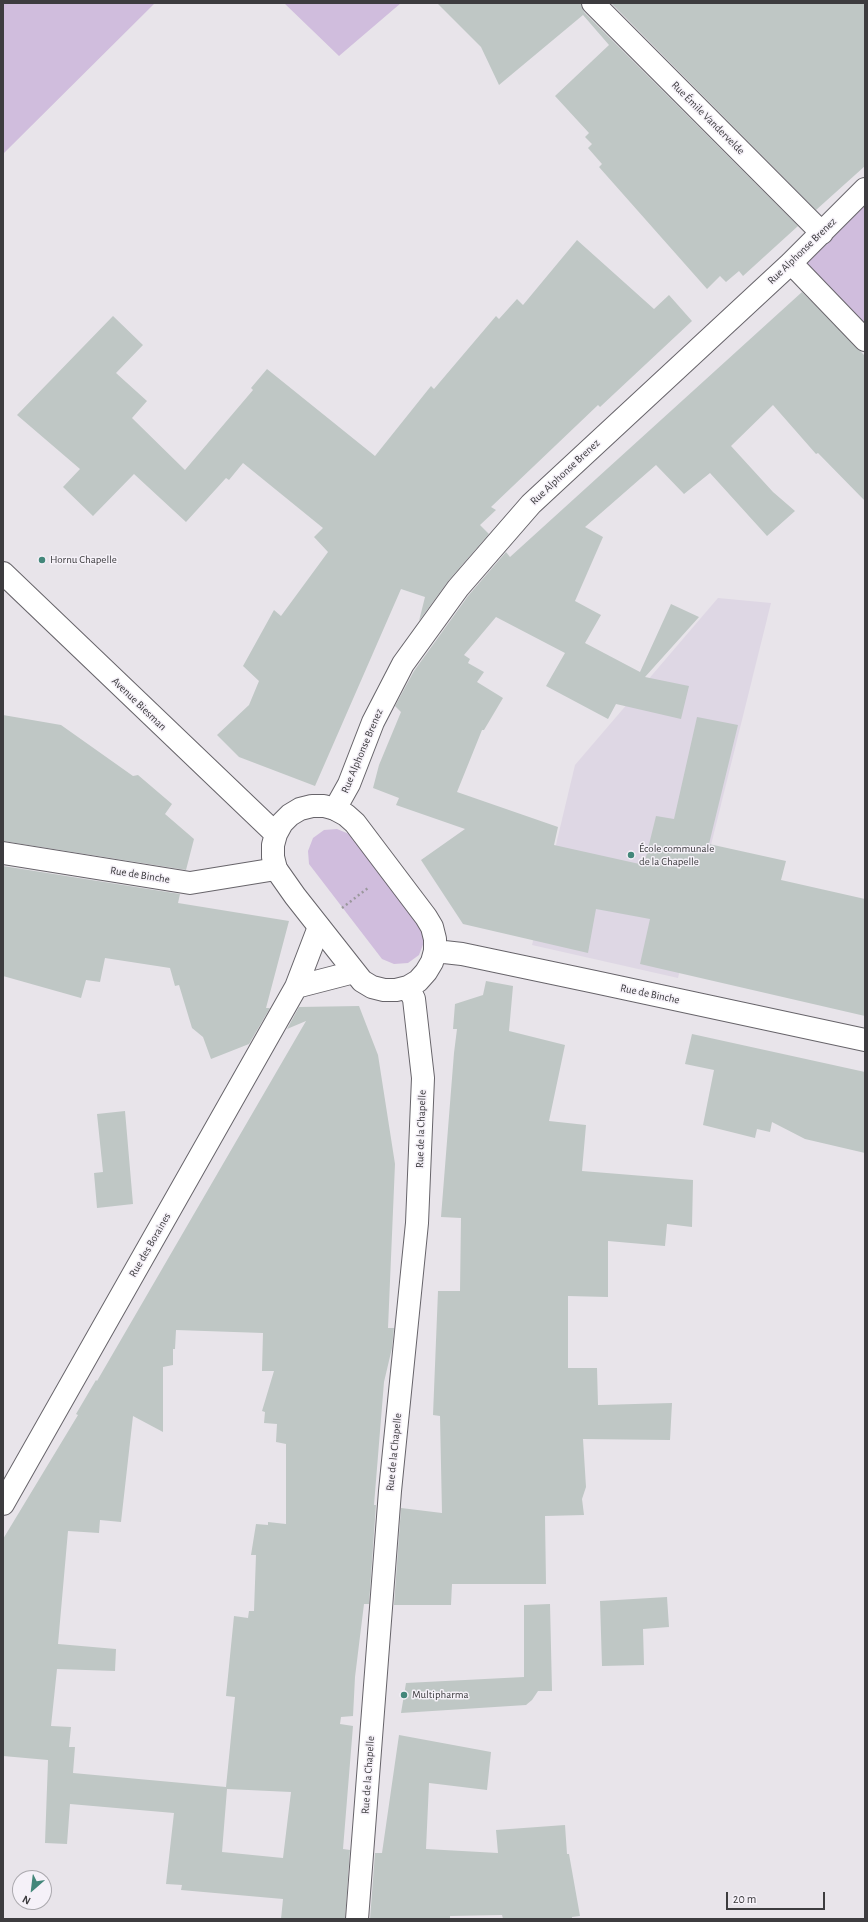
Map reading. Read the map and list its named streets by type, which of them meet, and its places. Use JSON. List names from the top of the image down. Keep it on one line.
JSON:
{"streets":{"street":["Rue Émile Vandervelde","Rue Alphonse Brenez","Avenue Biesman","Rue de Binche","Rue de la Chapelle","Rue des Boraines"]},"crossings":[["Rue Émile Vandervelde","Rue Alphonse Brenez"],["Rue Alphonse Brenez","Avenue Biesman"],["Rue Alphonse Brenez","Rue de Binche"],["Avenue Biesman","Rue de Binche"]],"places":["Hornu Chapelle","École communale de la Chapelle","Multipharma"],"scale_bar":"20 m","north":"bottom left"}
